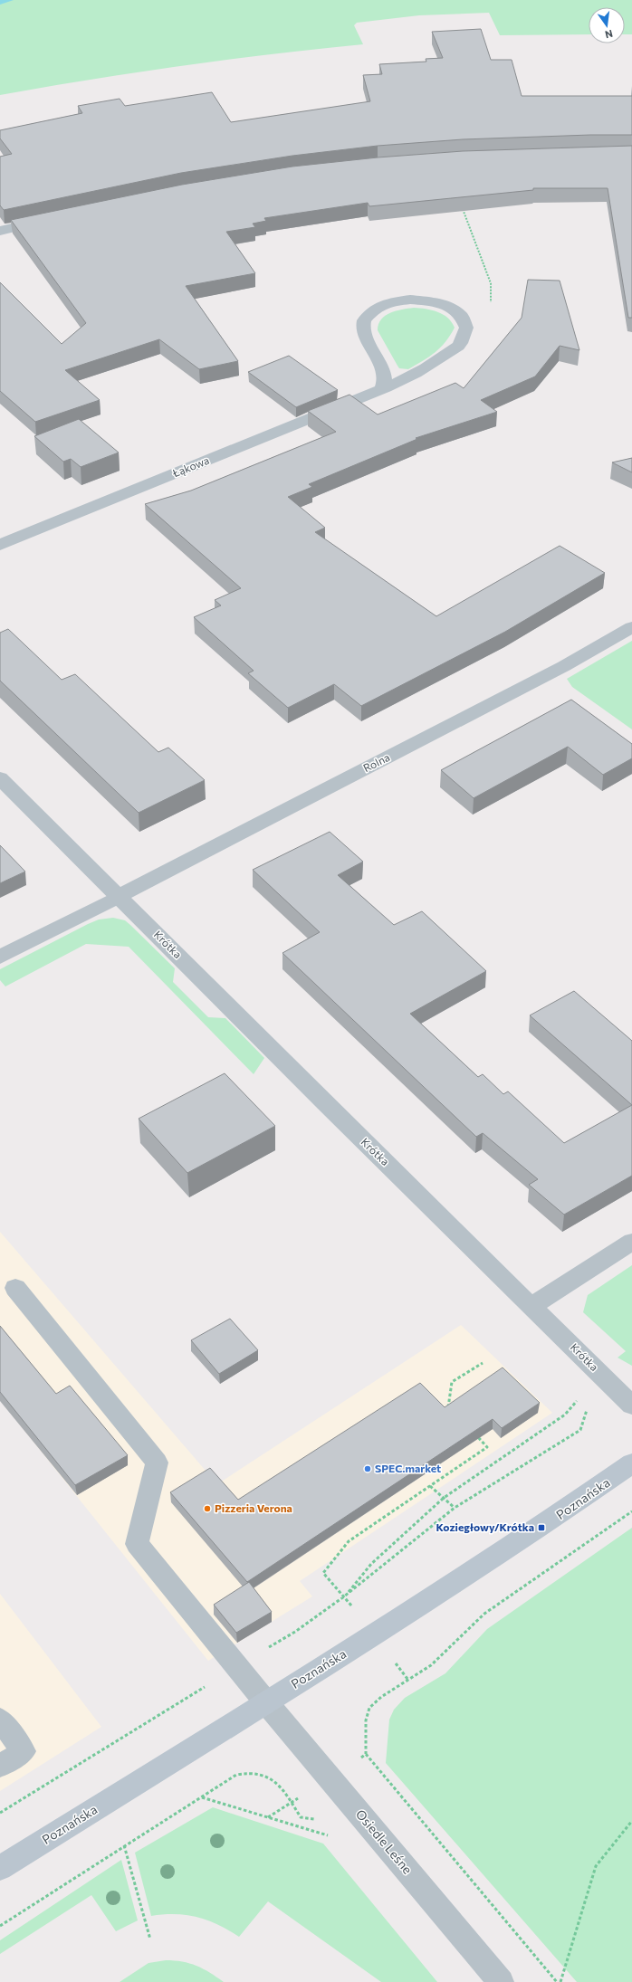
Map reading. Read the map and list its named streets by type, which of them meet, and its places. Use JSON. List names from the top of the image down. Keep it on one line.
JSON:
{"streets":{"street":["Łąkowa","Rolna","Krótka","Poznańska","Osiedle Leśne"]},"crossings":[["Rolna","Krótka"],["Poznańska","Osiedle Leśne"]],"places":{"other":["SPEC.market","Pizzeria Verona"],"transit":["Koziegłowy/Krótka"]},"north":"bottom"}
